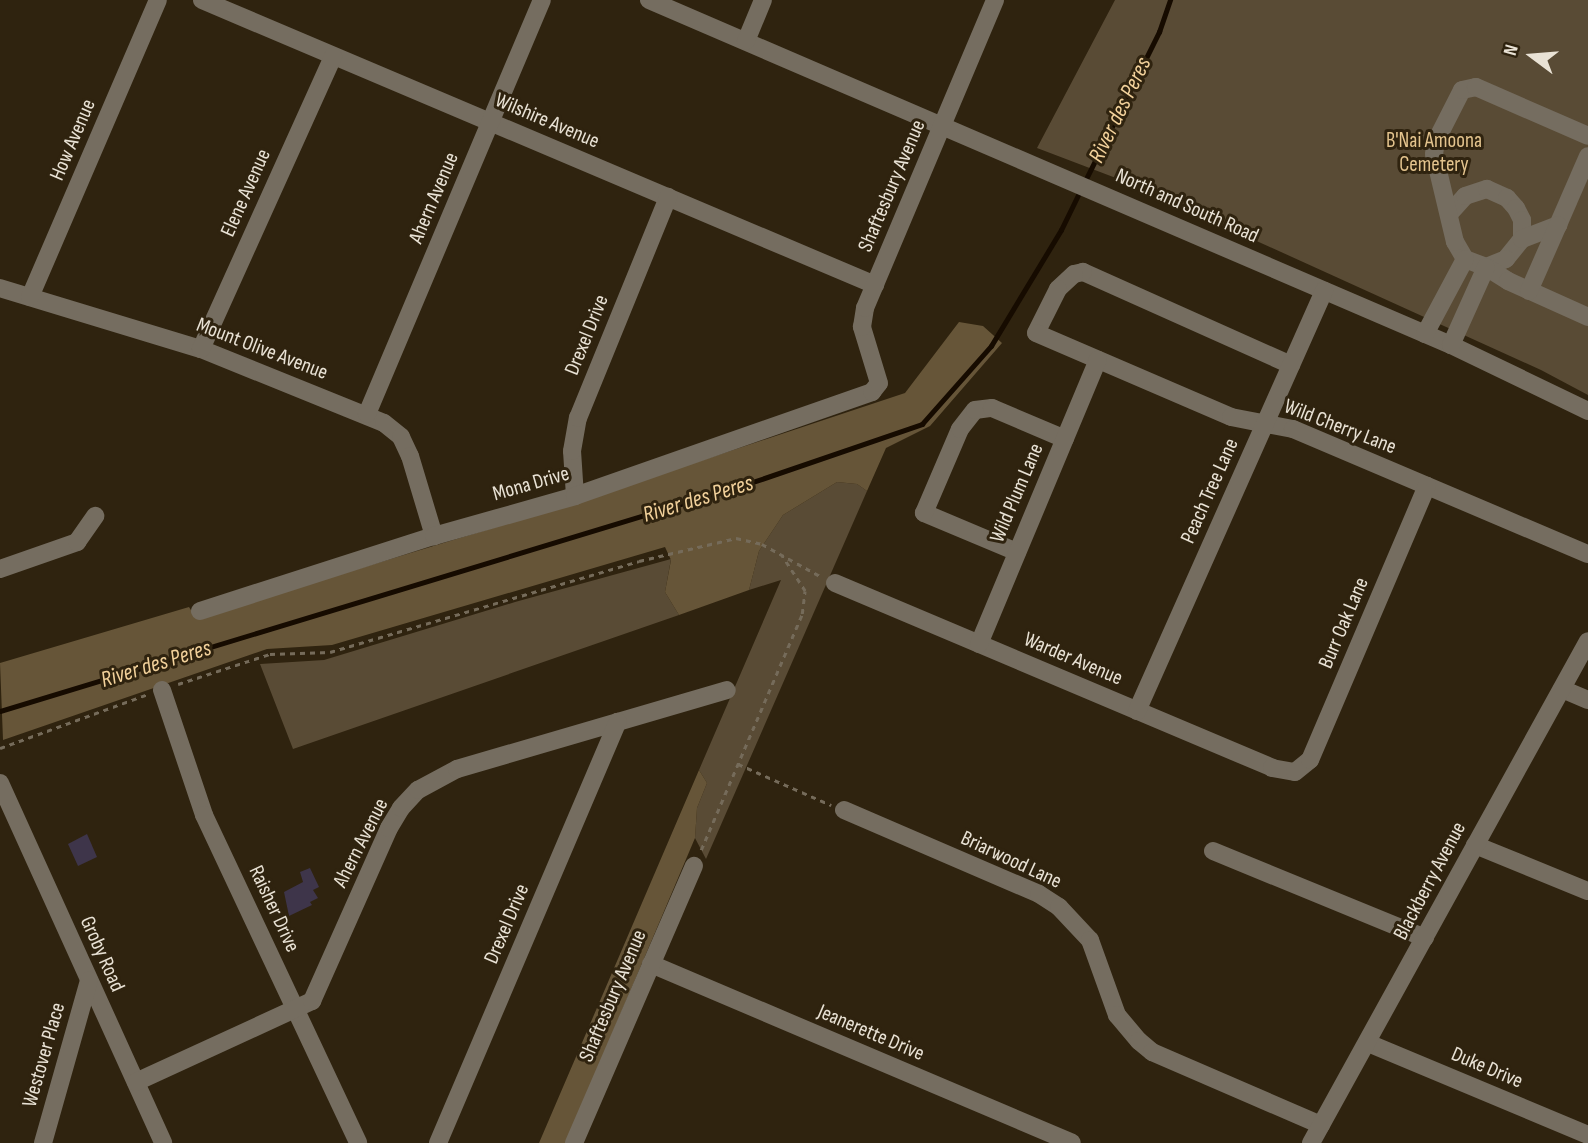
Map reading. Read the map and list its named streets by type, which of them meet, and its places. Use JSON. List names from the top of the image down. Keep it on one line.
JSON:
{"streets":{"street":["Wilshire Avenue","How Avenue","Shaftesbury Avenue","Elene Avenue","Ahern Avenue","North and South Road","Drexel Drive","Mount Olive Avenue","Wild Cherry Lane","Mona Drive","Peach Tree Lane","Wild Plum Lane","Burr Oak Lane","Warder Avenue","Briarwood Lane","Blackberry Avenue","Raisher Drive","Groby Road","Jeanerette Drive","Westover Place","Duke Drive"]},"crossings":[["Wilshire Avenue","Shaftesbury Avenue"],["Wilshire Avenue","Elene Avenue"],["Wilshire Avenue","Ahern Avenue"],["Wilshire Avenue","Drexel Drive"],["How Avenue","Mount Olive Avenue"],["Shaftesbury Avenue","North and South Road"],["Shaftesbury Avenue","Mona Drive"],["Shaftesbury Avenue","Jeanerette Drive"],["Elene Avenue","Mount Olive Avenue"],["Ahern Avenue","Drexel Drive"],["Ahern Avenue","Mount Olive Avenue"],["Ahern Avenue","Raisher Drive"],["Ahern Avenue","Groby Road"],["North and South Road","Peach Tree Lane"],["Drexel Drive","Mona Drive"],["Mount Olive Avenue","Mona Drive"],["Wild Cherry Lane","Peach Tree Lane"],["Wild Cherry Lane","Wild Plum Lane"],["Wild Cherry Lane","Burr Oak Lane"],["Peach Tree Lane","Warder Avenue"],["Wild Plum Lane","Warder Avenue"],["Burr Oak Lane","Warder Avenue"],["Briarwood Lane","Blackberry Avenue"],["Blackberry Avenue","Duke Drive"],["Groby Road","Westover Place"]],"water":["River des Peres"],"parks":["B'Nai Amoona Cemetery"],"north":"left"}
